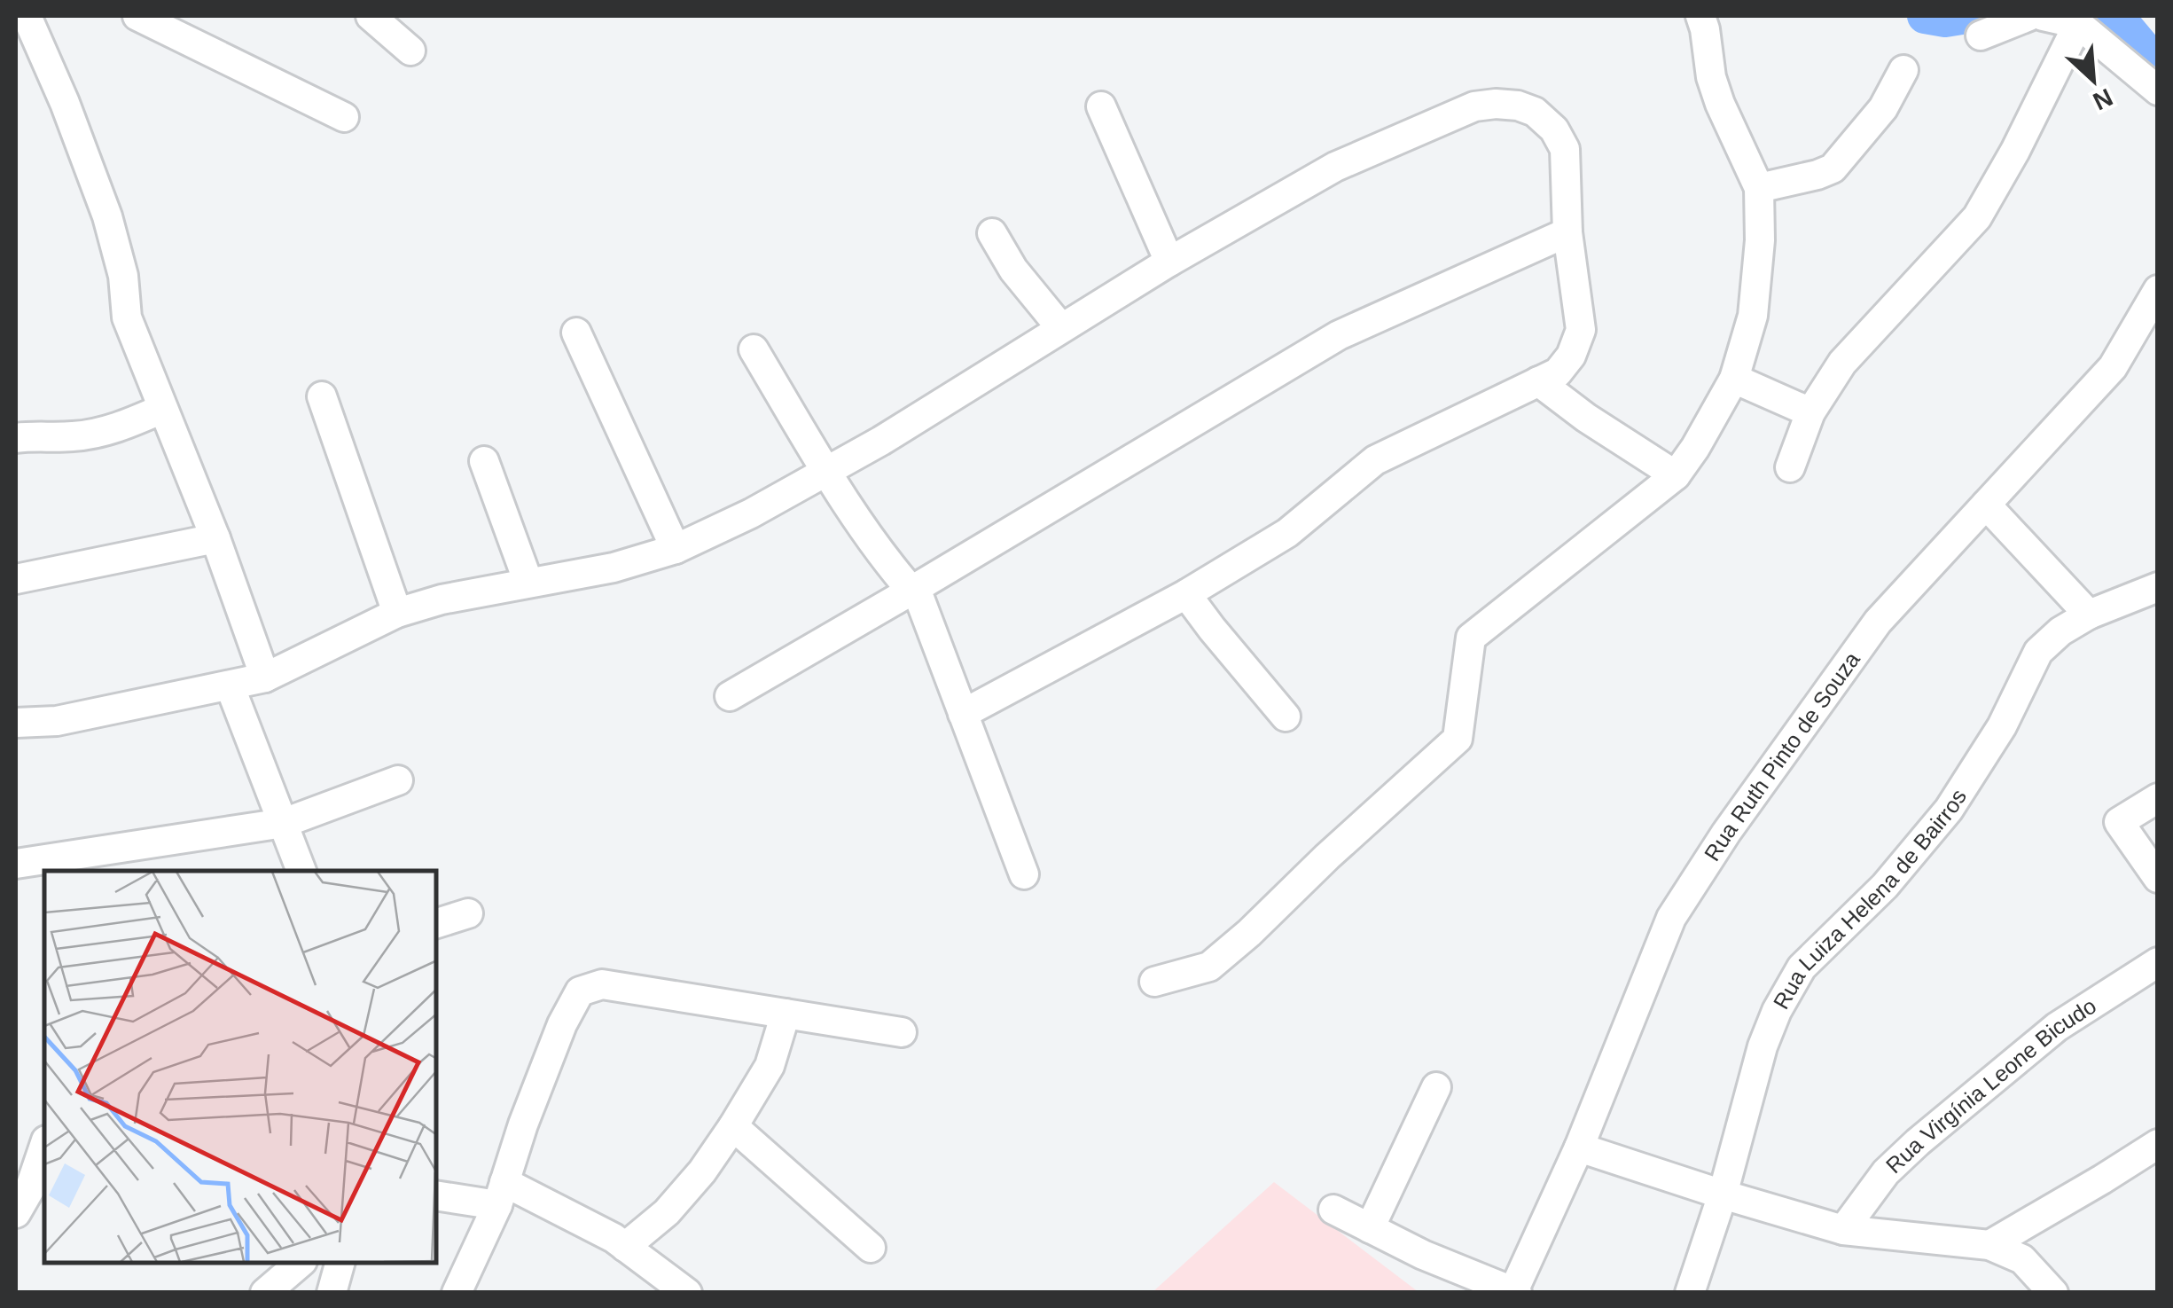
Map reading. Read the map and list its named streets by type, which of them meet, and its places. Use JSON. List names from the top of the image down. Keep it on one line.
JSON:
{"streets":{"street":["Rua Ruth Pinto de Souza","Rua Luiza Helena de Bairros","Rua Virgínia Leone Bicudo"]},"north":"bottom right"}
